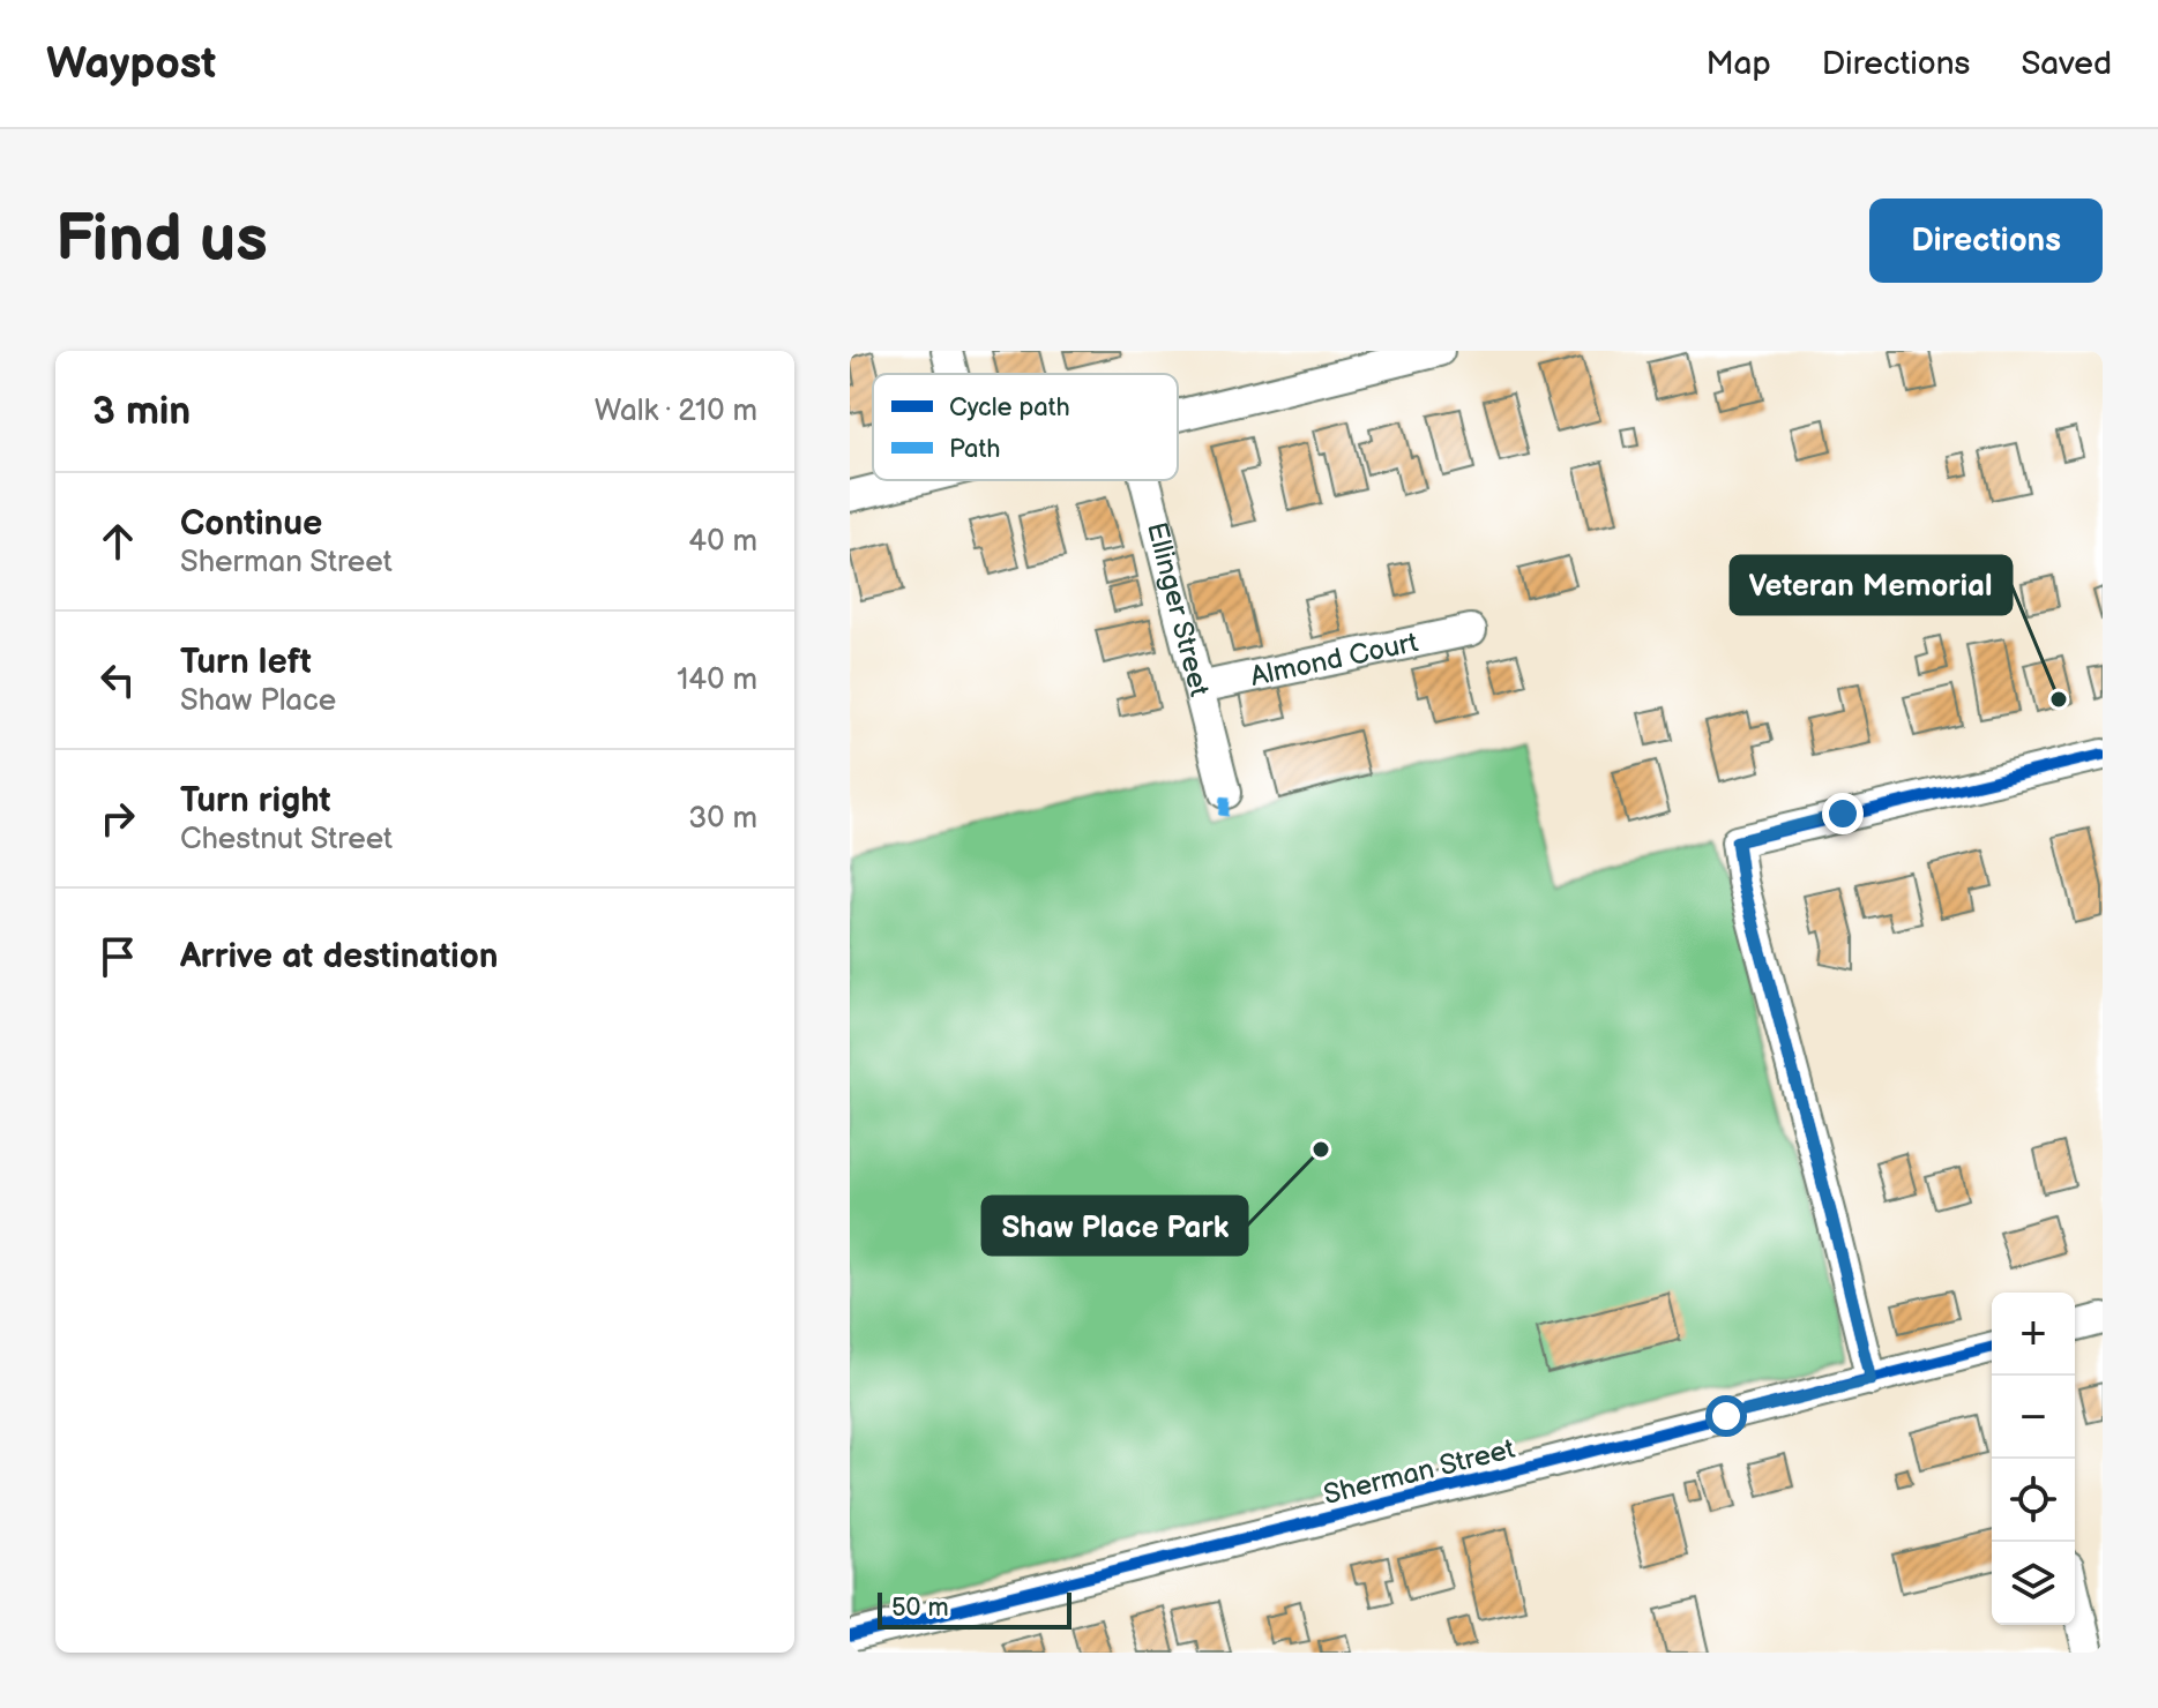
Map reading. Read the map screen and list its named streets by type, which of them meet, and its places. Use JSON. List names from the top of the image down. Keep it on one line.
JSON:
{"streets":{"street":["Ellinger Street","Almond Court","Sherman Street"]},"crossings":[["Ellinger Street","Almond Court"]],"places":["Veteran Memorial","Shaw Place Park"],"legend":["Cycle path","Path"],"scale_bar":"50 m","page":{"header":"Waypost","nav":["Map","Directions","Saved"],"buttons":"Directions","title":"Find us","heading":["3 min","Walk · 210 m"],"list":[["Continue","Sherman Street","40 m"],["Turn left","Shaw Place","140 m"],["Turn right","Chestnut Street","30 m"],"Arrive at destination"],"map_buttons":["+","−"],"scale":"50 m"}}
